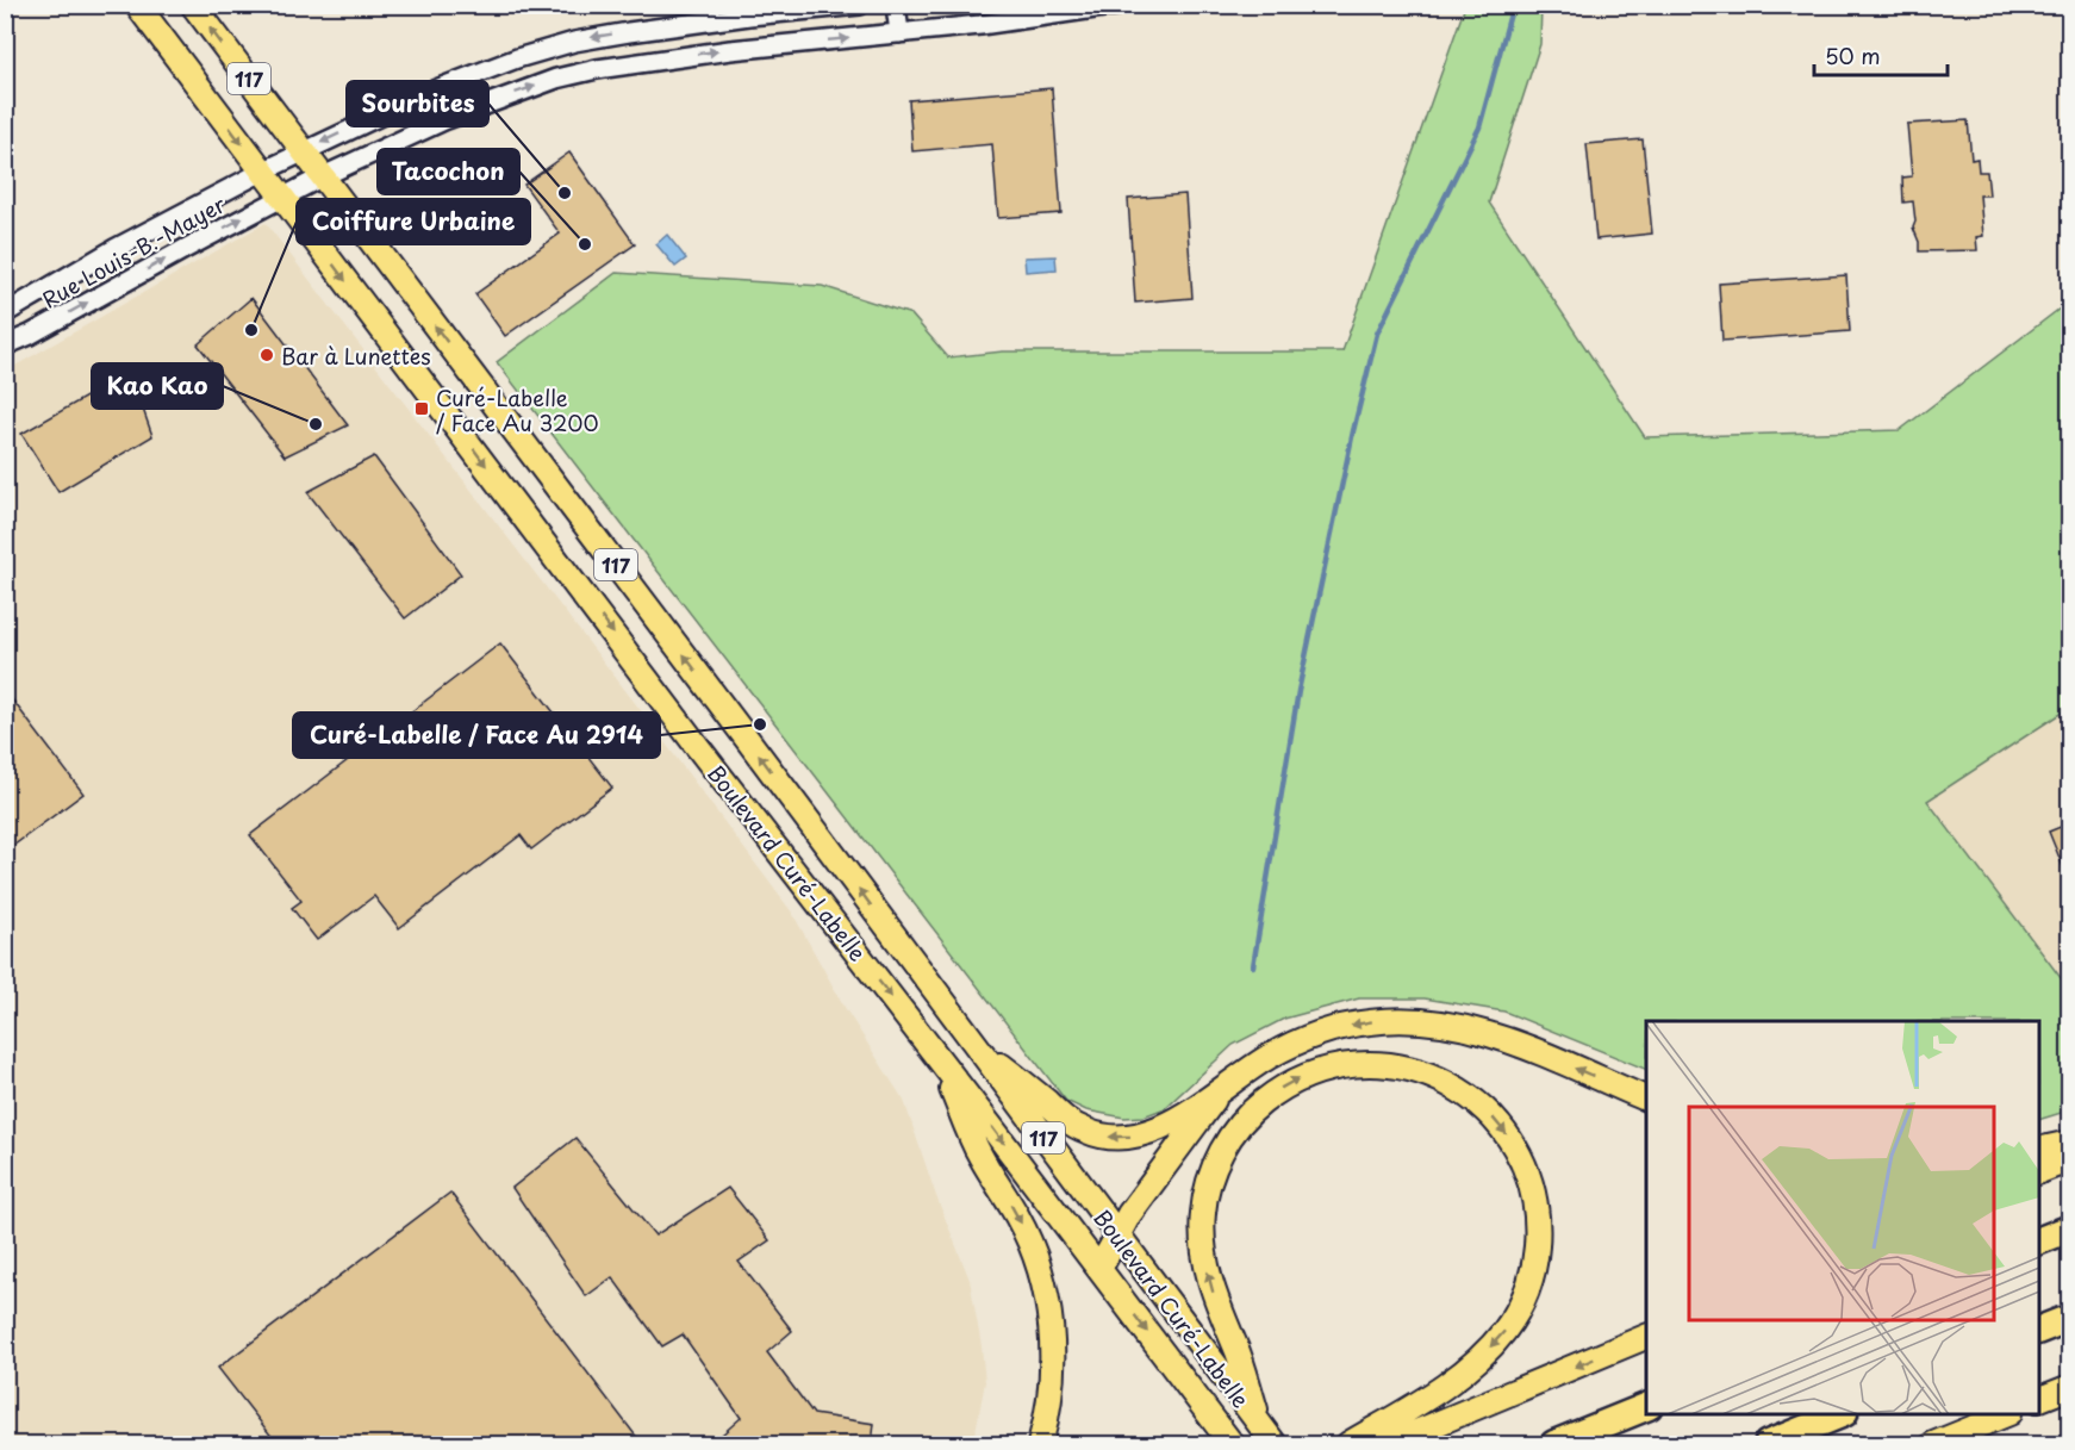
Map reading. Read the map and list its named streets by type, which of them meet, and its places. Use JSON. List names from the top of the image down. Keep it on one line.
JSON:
{"streets":{"main road":["117","Boulevard Curé-Labelle"],"street":["Rue Louis-B.-Mayer"]},"crossings":[["Rue Louis-B.-Mayer","Boulevard Curé-Labelle"]],"places":{"other":["Sourbites","Tacochon","Coiffure Urbaine","Bar à Lunettes","Kao Kao","Curé-Labelle / Face Au 2914"],"transit":["Curé-Labelle / Face Au 3200"]},"scale_bar":"50 m"}
